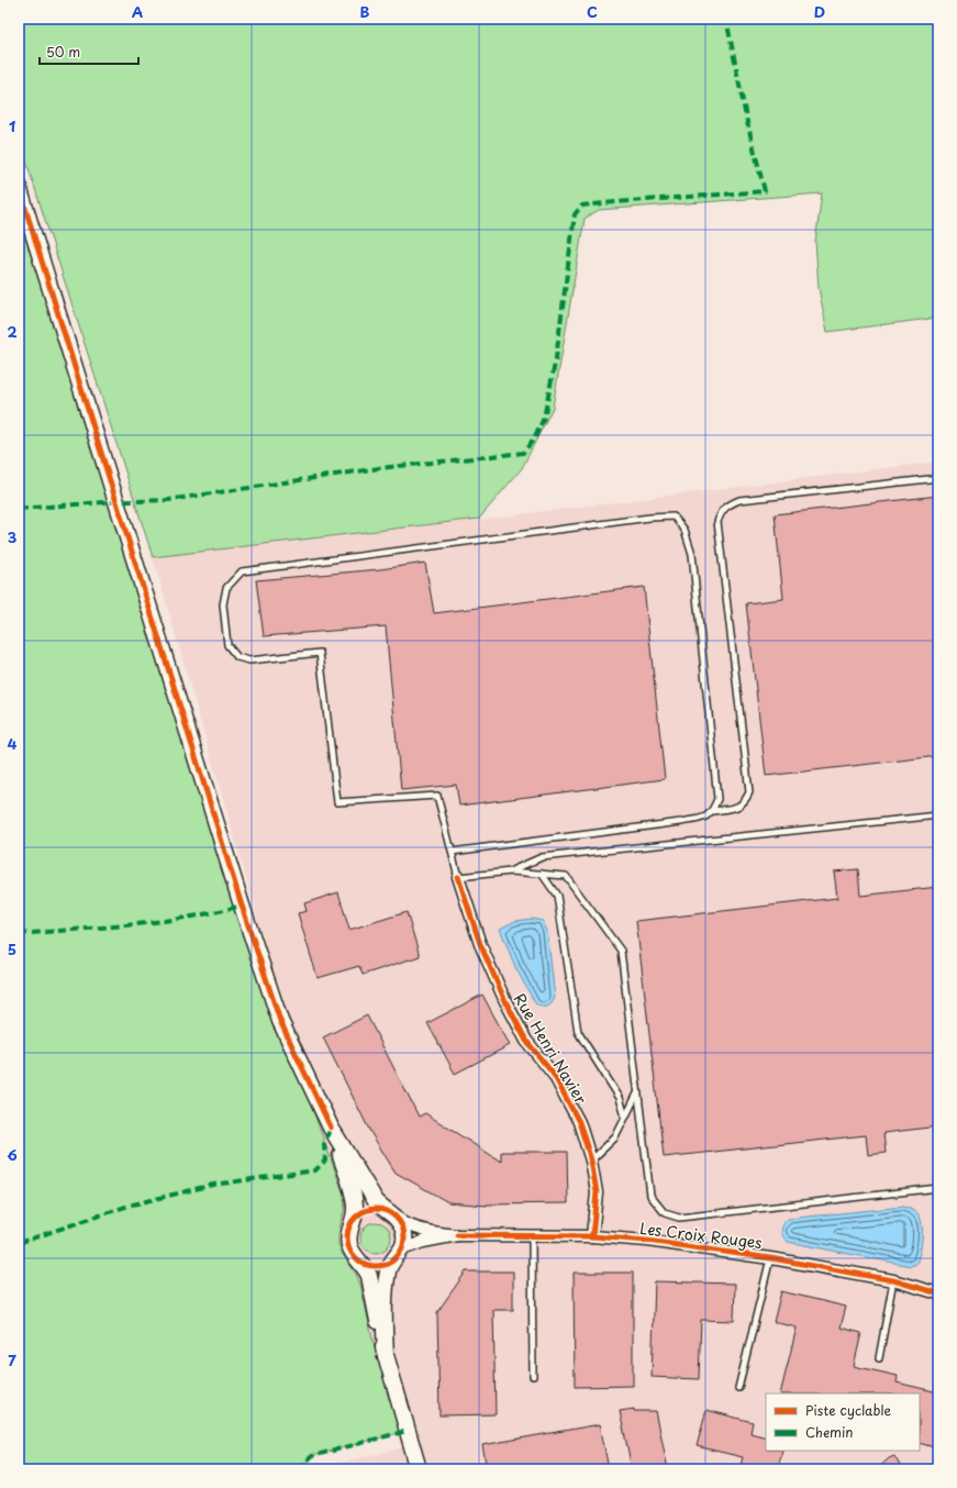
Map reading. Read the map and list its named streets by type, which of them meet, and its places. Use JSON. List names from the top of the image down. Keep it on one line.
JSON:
{"streets":{"street":["Rue Henri Navier","Les Croix Rouges"]},"crossings":[["Rue Henri Navier","Les Croix Rouges"]],"legend":["Piste cyclable","Chemin"],"scale_bar":"50 m","grid":{"columns":["A","B","C","D"],"rows":["1","2","3","4","5","6","7"]}}
